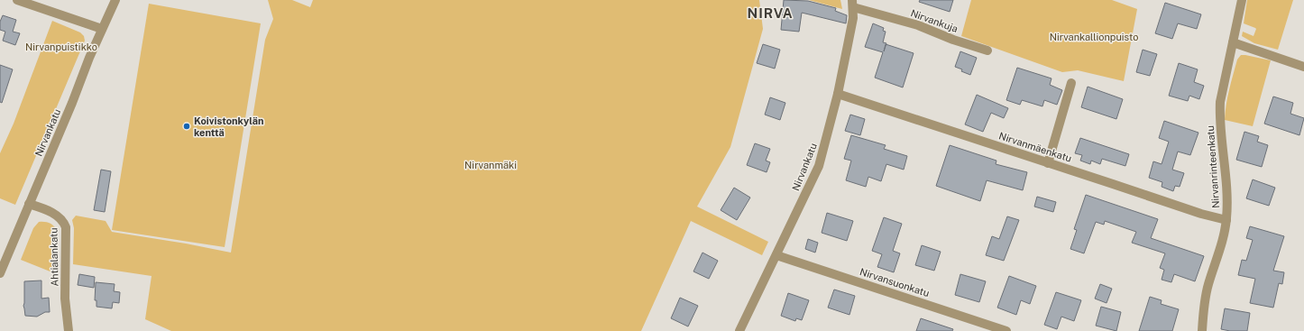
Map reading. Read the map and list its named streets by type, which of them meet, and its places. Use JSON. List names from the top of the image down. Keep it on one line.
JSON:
{"streets":{"street":["Nirvankuja","Nirvankatu","Nirvanmäenkatu","Nirvanrinteenkatu","Ahtialankatu","Nirvansuonkatu"]},"crossings":[["Nirvankuja","Nirvankatu"],["Nirvankatu","Nirvanmäenkatu"],["Nirvankatu","Ahtialankatu"],["Nirvankatu","Nirvansuonkatu"],["Nirvanmäenkatu","Nirvanrinteenkatu"]],"districts":["NIRVA"],"parks":["Nirvankallionpuisto","Nirvanpuistikko","Nirvanmäki"],"places":["Koivistonkylän kenttä"]}
